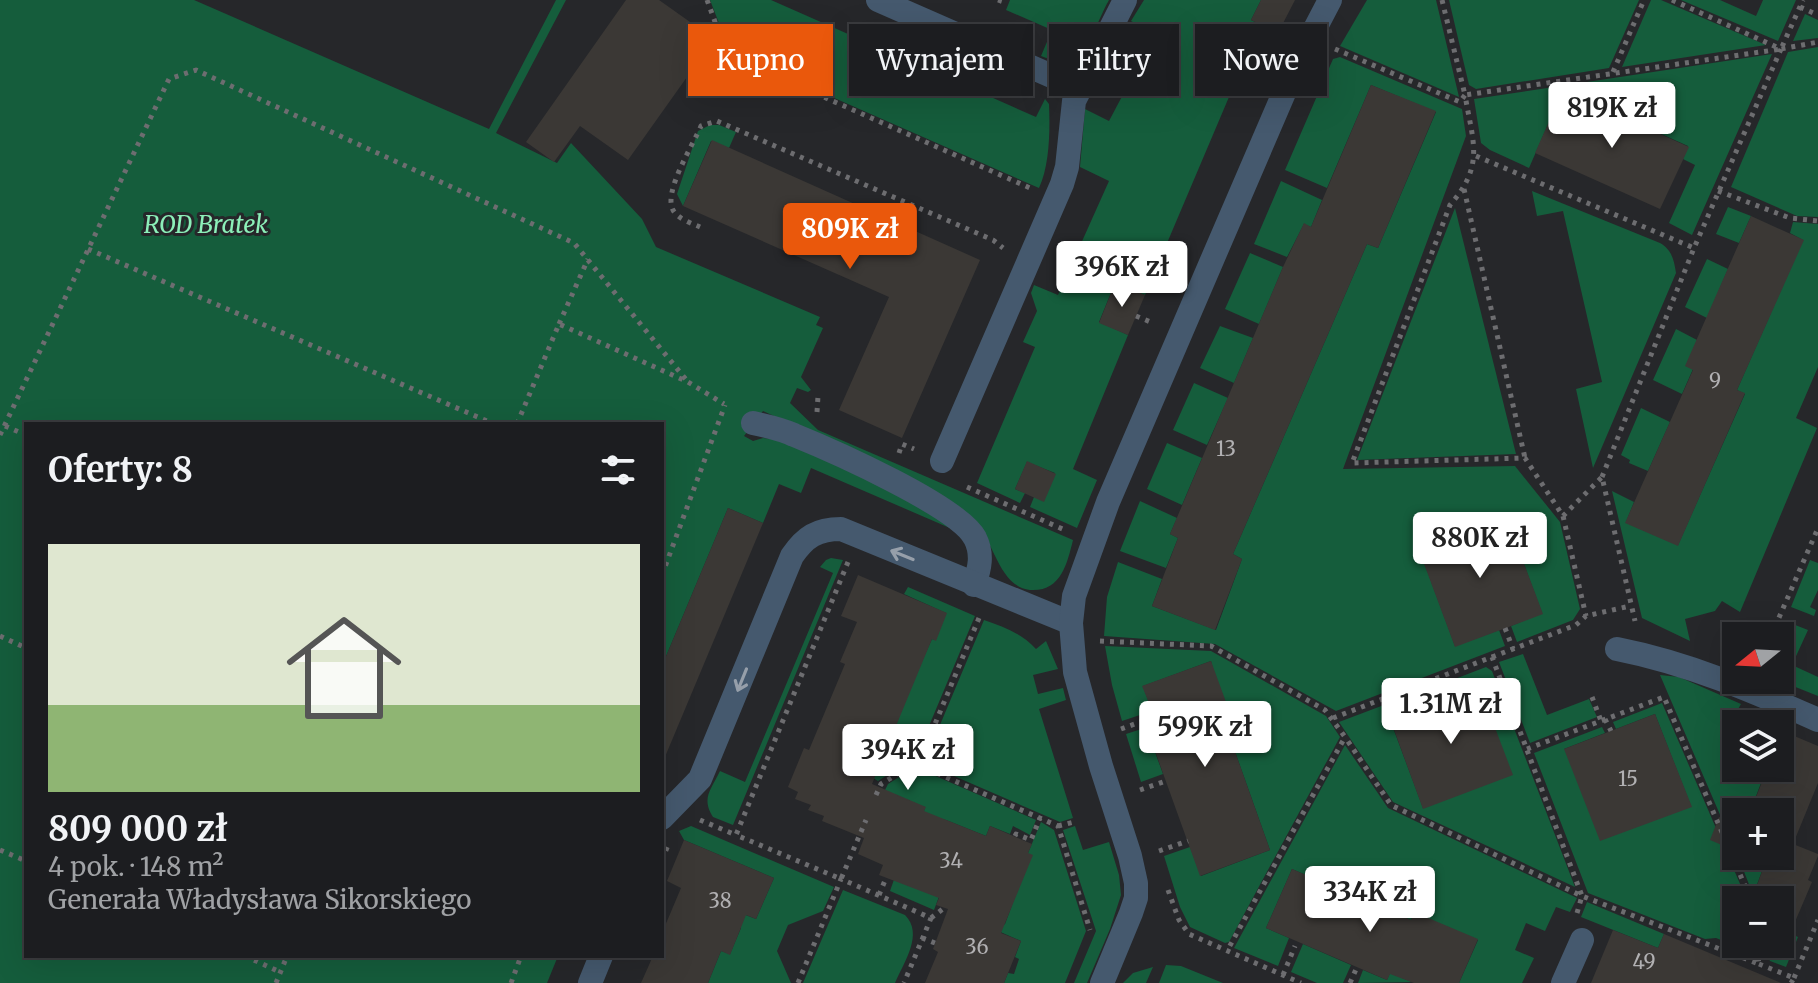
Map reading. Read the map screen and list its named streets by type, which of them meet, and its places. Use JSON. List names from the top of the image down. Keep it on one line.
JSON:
{"parks":["ROD Bratek"],"house_numbers":["9","13","15","34","38","36","49"],"north":"left","page":{"chip":["Kupno","Wynajem","Filtry","Nowe"],"price":["819K zł","809K zł","396K zł","880K zł","1.31M zł","599K zł","394K zł","334K zł"],"heading":"Oferty: 8","list":[{"name":"809 000 zł","note":"4 pok. · 148 m² · Generała Władysława Sikorskiego"}],"map_buttons":["+","−"]}}
